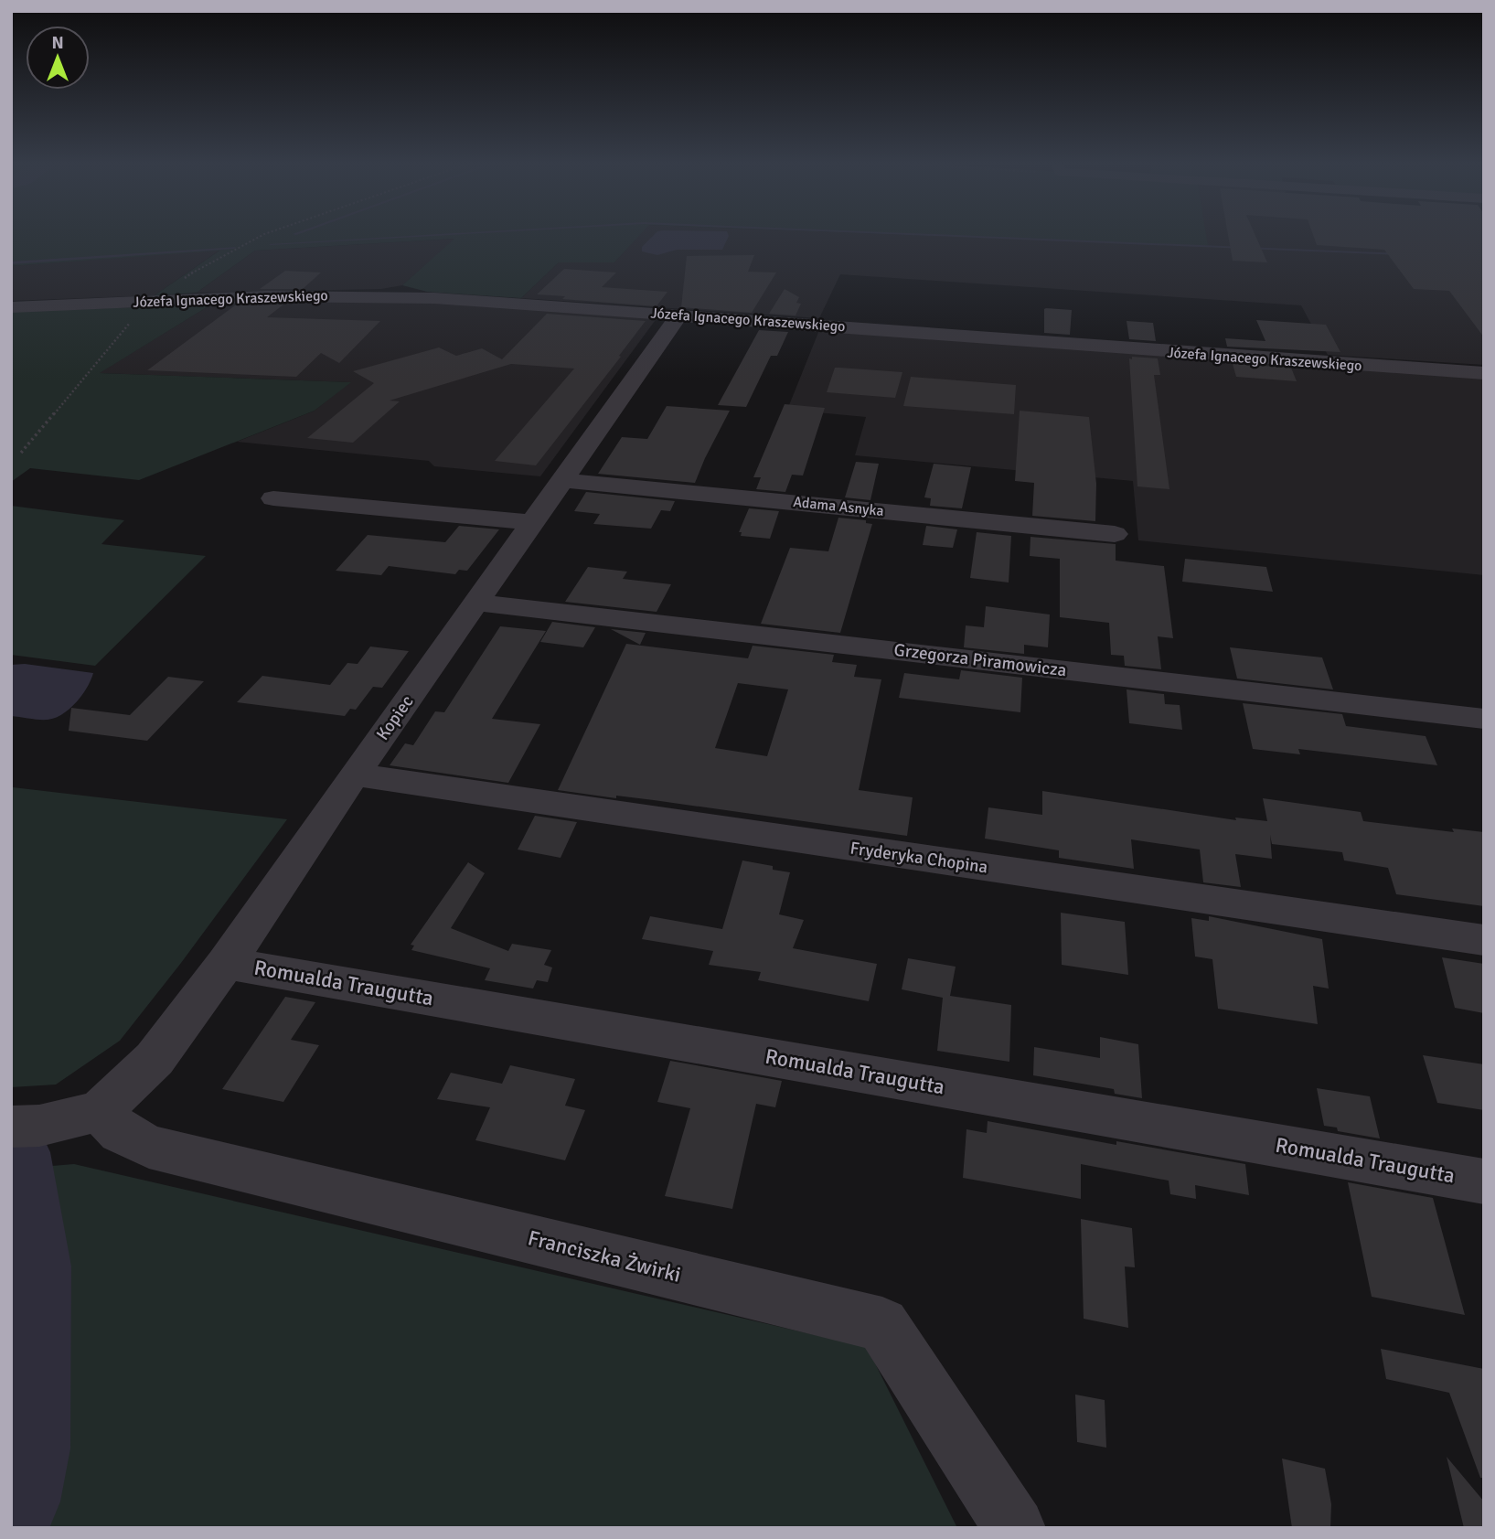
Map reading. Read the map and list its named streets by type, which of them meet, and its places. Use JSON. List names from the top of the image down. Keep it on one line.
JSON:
{"streets":{"street":["Józefa Ignacego Kraszewskiego","Adama Asnyka","Grzegorza Piramowicza","Kopiec","Fryderyka Chopina","Romualda Traugutta","Franciszka Żwirki"]},"crossings":[["Józefa Ignacego Kraszewskiego","Kopiec"],["Adama Asnyka","Kopiec"],["Grzegorza Piramowicza","Kopiec"],["Kopiec","Fryderyka Chopina"],["Kopiec","Romualda Traugutta"],["Kopiec","Franciszka Żwirki"]],"north":"top"}
